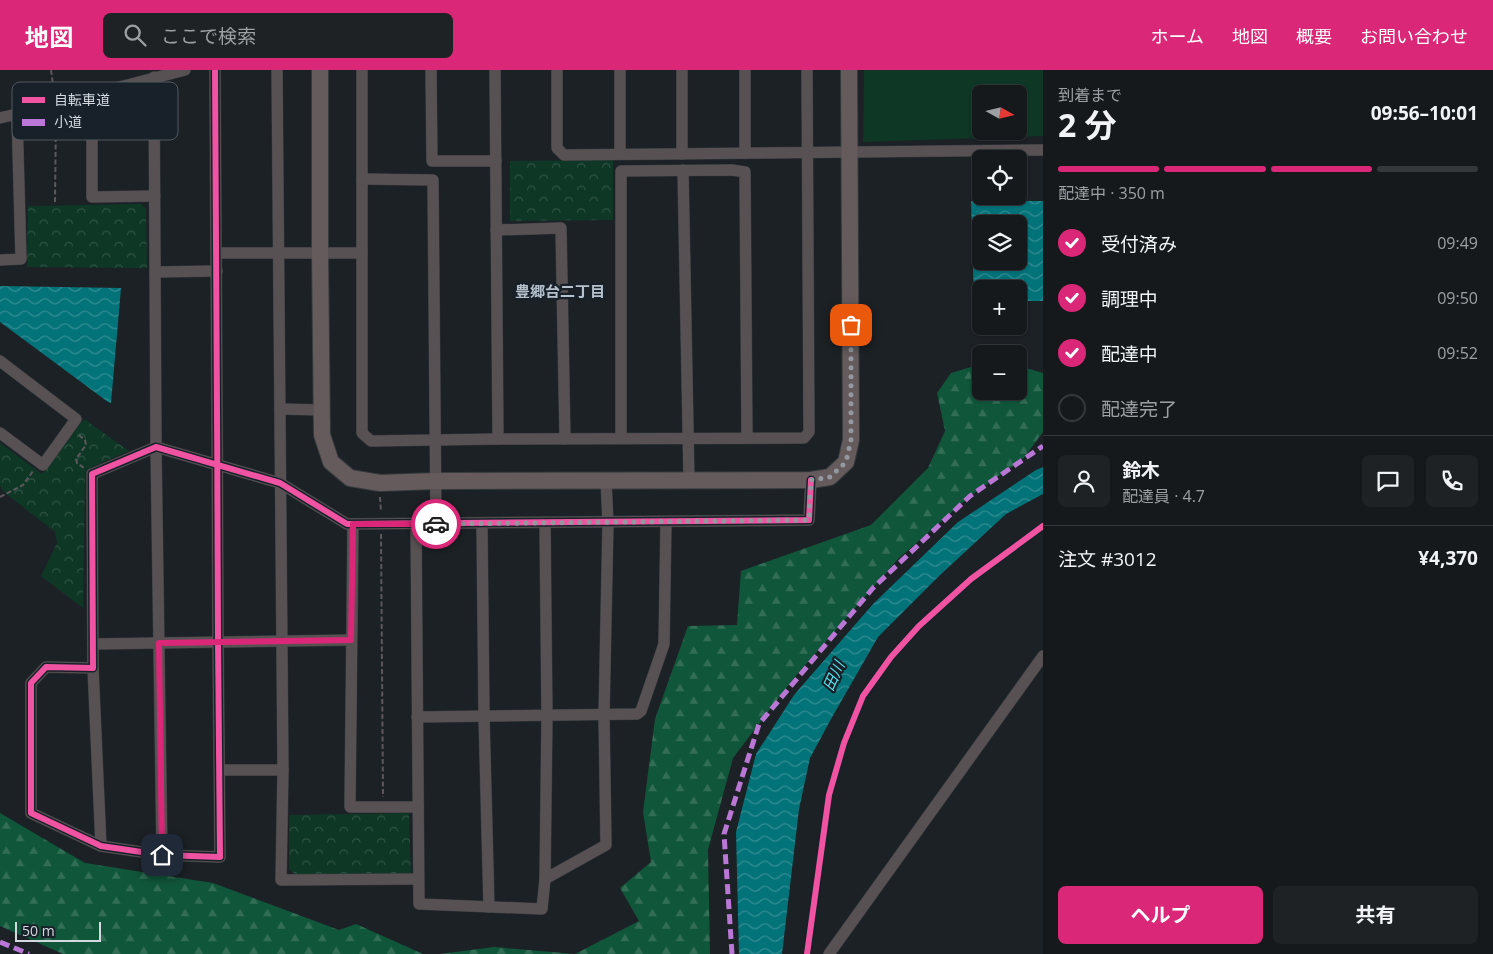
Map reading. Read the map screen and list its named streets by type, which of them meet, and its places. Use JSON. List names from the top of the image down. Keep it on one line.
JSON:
{"districts":["豊郷台二丁目"],"water":["田川"],"legend":["自転車道","小道"],"scale_bar":"50 m","north":"right","page":{"header":"地図","search":"ここで検索","nav":["ホーム","地図","概要","お問い合わせ"],"heading":["2 分","到着まで","09:56–10:01"],"panel":["鈴木","配達員 · 4.7","注文 #3012","¥4,370"],"map_buttons":["+","−"],"bar":"配達中 · 350 m","list":[["受付済み","09:49"],["調理中","09:50"],["配達中","09:52"],"配達完了"],"buttons":["ヘルプ","共有"],"scale":"50 m"}}
